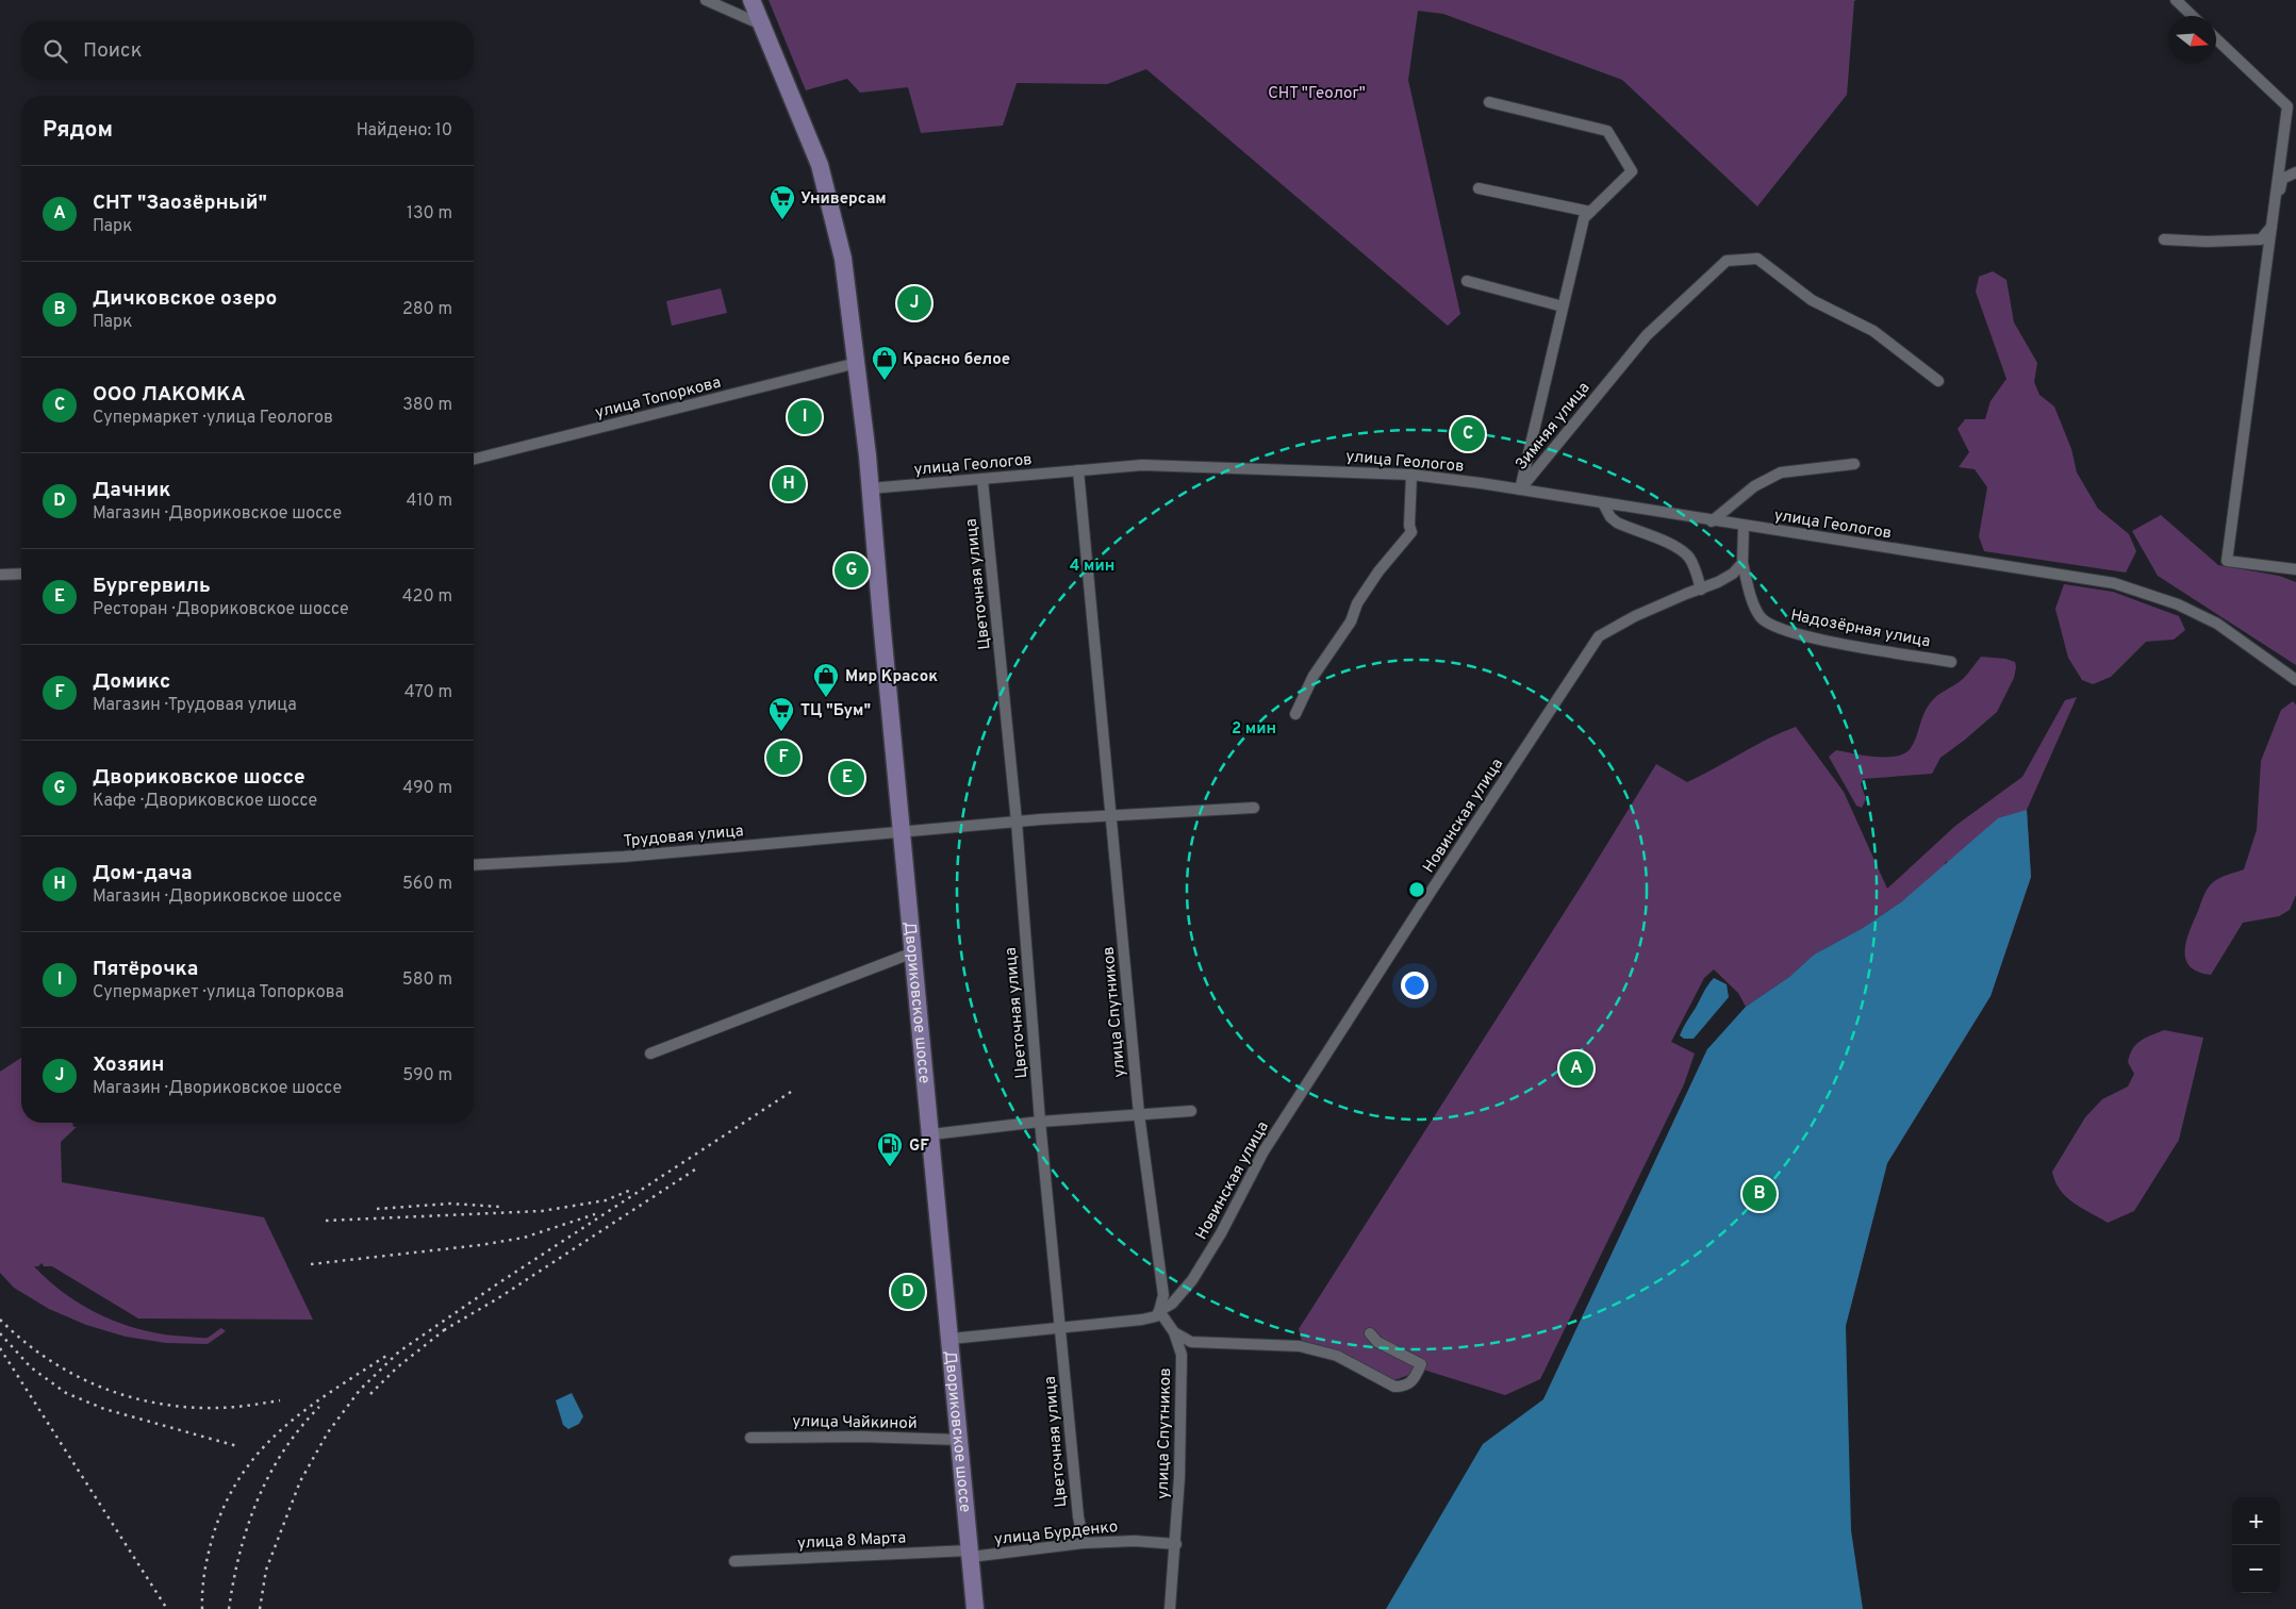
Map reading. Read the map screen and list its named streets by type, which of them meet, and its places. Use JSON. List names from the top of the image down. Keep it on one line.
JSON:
{"streets":{"main road":["Двориковское шоссе"],"street":["улица Топоркова","Зимняя улица","улица Геологов","Цветочная улица","Надозёрная улица","Новинская улица","Трудовая улица","улица Спутников","улица Чайкиной","улица Бурденко","улица 8 Марта"]},"crossings":[["улица Топоркова","Двориковское шоссе"],["Зимняя улица","улица Геологов"],["улица Геологов","Цветочная улица"],["улица Геологов","Двориковское шоссе"],["улица Геологов","улица Спутников"],["Цветочная улица","Новинская улица"],["Цветочная улица","Трудовая улица"],["Цветочная улица","улица Бурденко"],["Надозёрная улица","Новинская улица"],["Новинская улица","Двориковское шоссе"],["Новинская улица","улица Спутников"],["Трудовая улица","Двориковское шоссе"],["Трудовая улица","улица Спутников"],["Двориковское шоссе","улица Чайкиной"],["Двориковское шоссе","улица Бурденко"],["Двориковское шоссе","улица 8 Марта"],["улица Спутников","улица Бурденко"],["улица Бурденко","улица 8 Марта"]],"parks":["СНТ \"Геолог\""],"places":{"supermarket":["Универсам","ТЦ \"Бум\""],"shop":["Красно белое","Мир Красок"],"fuel station":["GF"]},"north":"right","page":{"search":"Поиск","heading":["Рядом","Найдено: 10"],"list":[{"mark":"A","name":"СНТ \"Заозёрный\"","note":"Парк","value":"130 m"},{"mark":"B","name":"Дичковское озеро","note":"Парк","value":"280 m"},{"mark":"C","name":"ООО ЛАКОМКА","note":"Супермаркет · улица Геологов","value":"380 m"},{"mark":"D","name":"Дачник","note":"Магазин · Двориковское шоссе","value":"410 m"},{"mark":"E","name":"Бургервиль","note":"Ресторан · Двориковское шоссе","value":"420 m"},{"mark":"F","name":"Домикс","note":"Магазин · Трудовая улица","value":"470 m"},{"mark":"G","name":"Двориковское шоссе","note":"Кафе · Двориковское шоссе","value":"490 m"},{"mark":"H","name":"Дом-дача","note":"Магазин · Двориковское шоссе","value":"560 m"},{"mark":"I","name":"Пятёрочка","note":"Супермаркет · улица Топоркова","value":"580 m"},{"mark":"J","name":"Хозяин","note":"Магазин · Двориковское шоссе","value":"590 m"}],"pins":["J","I","C","H","G","F","E","A","B","D"],"map_buttons":["+","−"]},"rings":["4 мин","2 мин"]}
